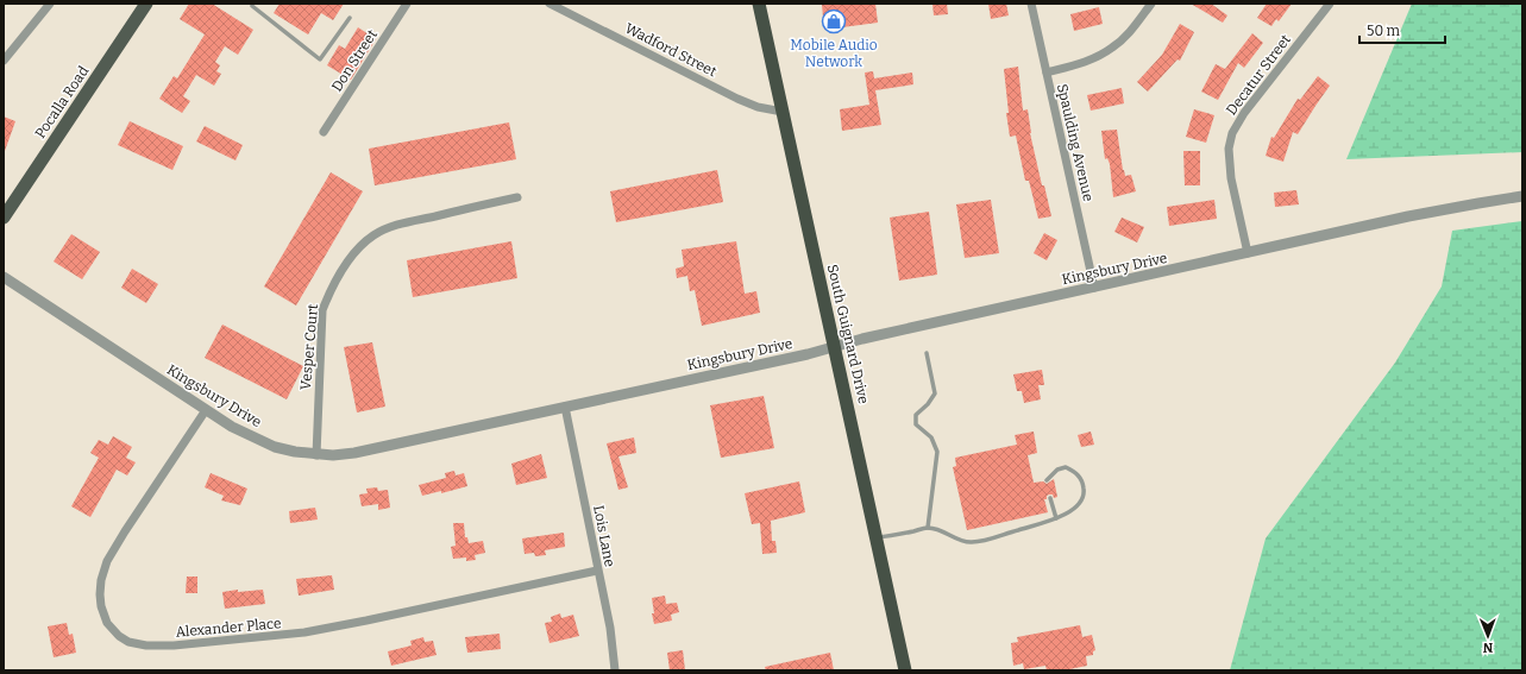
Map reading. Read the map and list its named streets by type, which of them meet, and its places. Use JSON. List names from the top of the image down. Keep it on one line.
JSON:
{"streets":{"highway":["South Guignard Drive"],"main road":["Pocalla Road"],"street":["Wadford Street","Don Street","Decatur Street","Spaulding Avenue","Kingsbury Drive","Vesper Court","Lois Lane","Alexander Place"]},"crossings":[["Wadford Street","South Guignard Drive"],["Decatur Street","Kingsbury Drive"],["Spaulding Avenue","Kingsbury Drive"],["Kingsbury Drive","South Guignard Drive"],["Kingsbury Drive","Vesper Court"],["Kingsbury Drive","Lois Lane"],["Kingsbury Drive","Alexander Place"],["Lois Lane","Alexander Place"]],"places":{"shop":["Mobile Audio Network"]},"scale_bar":"50 m","north":"bottom"}
